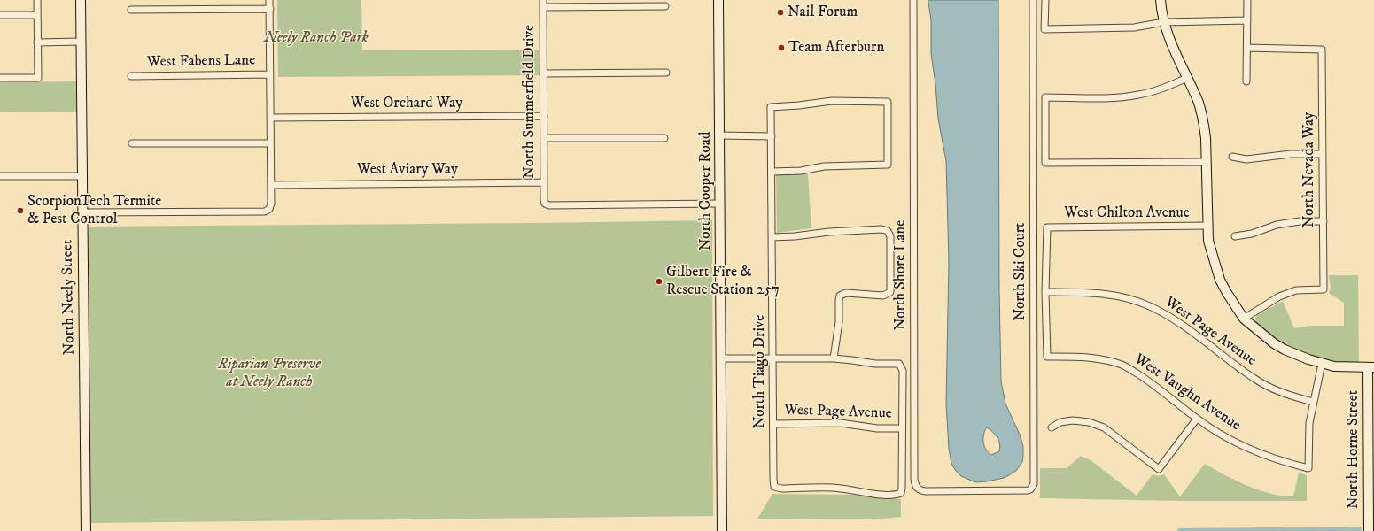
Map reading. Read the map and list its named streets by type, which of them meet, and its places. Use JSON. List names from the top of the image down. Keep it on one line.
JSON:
{"streets":{"street":["West Fabens Lane","North Summerfield Drive","West Orchard Way","West Aviary Way","North Nevada Way","North Cooper Road","West Chilton Avenue","North Ski Court","North Shore Lane","North Neely Street","West Page Avenue","North Tiago Drive","West Vaughn Avenue","North Horne Street"]},"crossings":[["North Summerfield Drive","West Orchard Way"],["North Summerfield Drive","West Aviary Way"],["North Summerfield Drive","North Cooper Road"],["West Chilton Avenue","West Page Avenue"],["West Chilton Avenue","West Vaughn Avenue"],["North Ski Court","North Shore Lane"],["West Page Avenue","North Tiago Drive"],["West Page Avenue","West Vaughn Avenue"]],"parks":["Neely Ranch Park","Riparian Preserve at Neely Ranch"],"places":["Nail Forum","Team Afterburn","ScorpionTech Termite & Pest Control","Gilbert Fire & Rescue Station 257"]}
